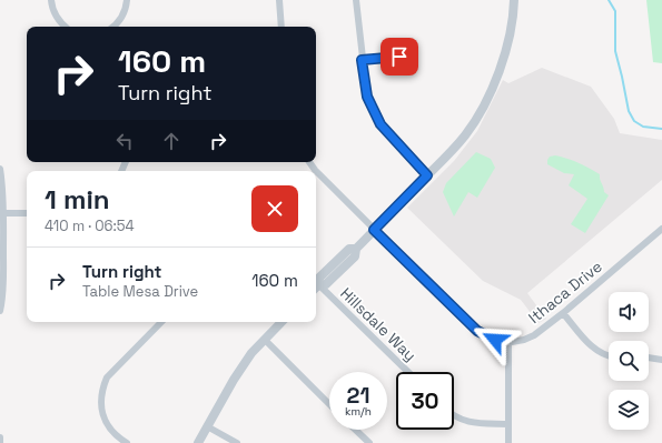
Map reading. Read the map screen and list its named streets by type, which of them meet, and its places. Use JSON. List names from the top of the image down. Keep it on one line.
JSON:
{"streets":{"street":["Ithaca Drive","Hillsdale Way"]},"page":{"turn":["160 m","Turn right"],"heading":["1 min","410 m · 06:54"],"list":[{"name":"Turn right","note":"Table Mesa Drive","value":"160 m"}],"speed":"21 km/h","limit":"30"}}
